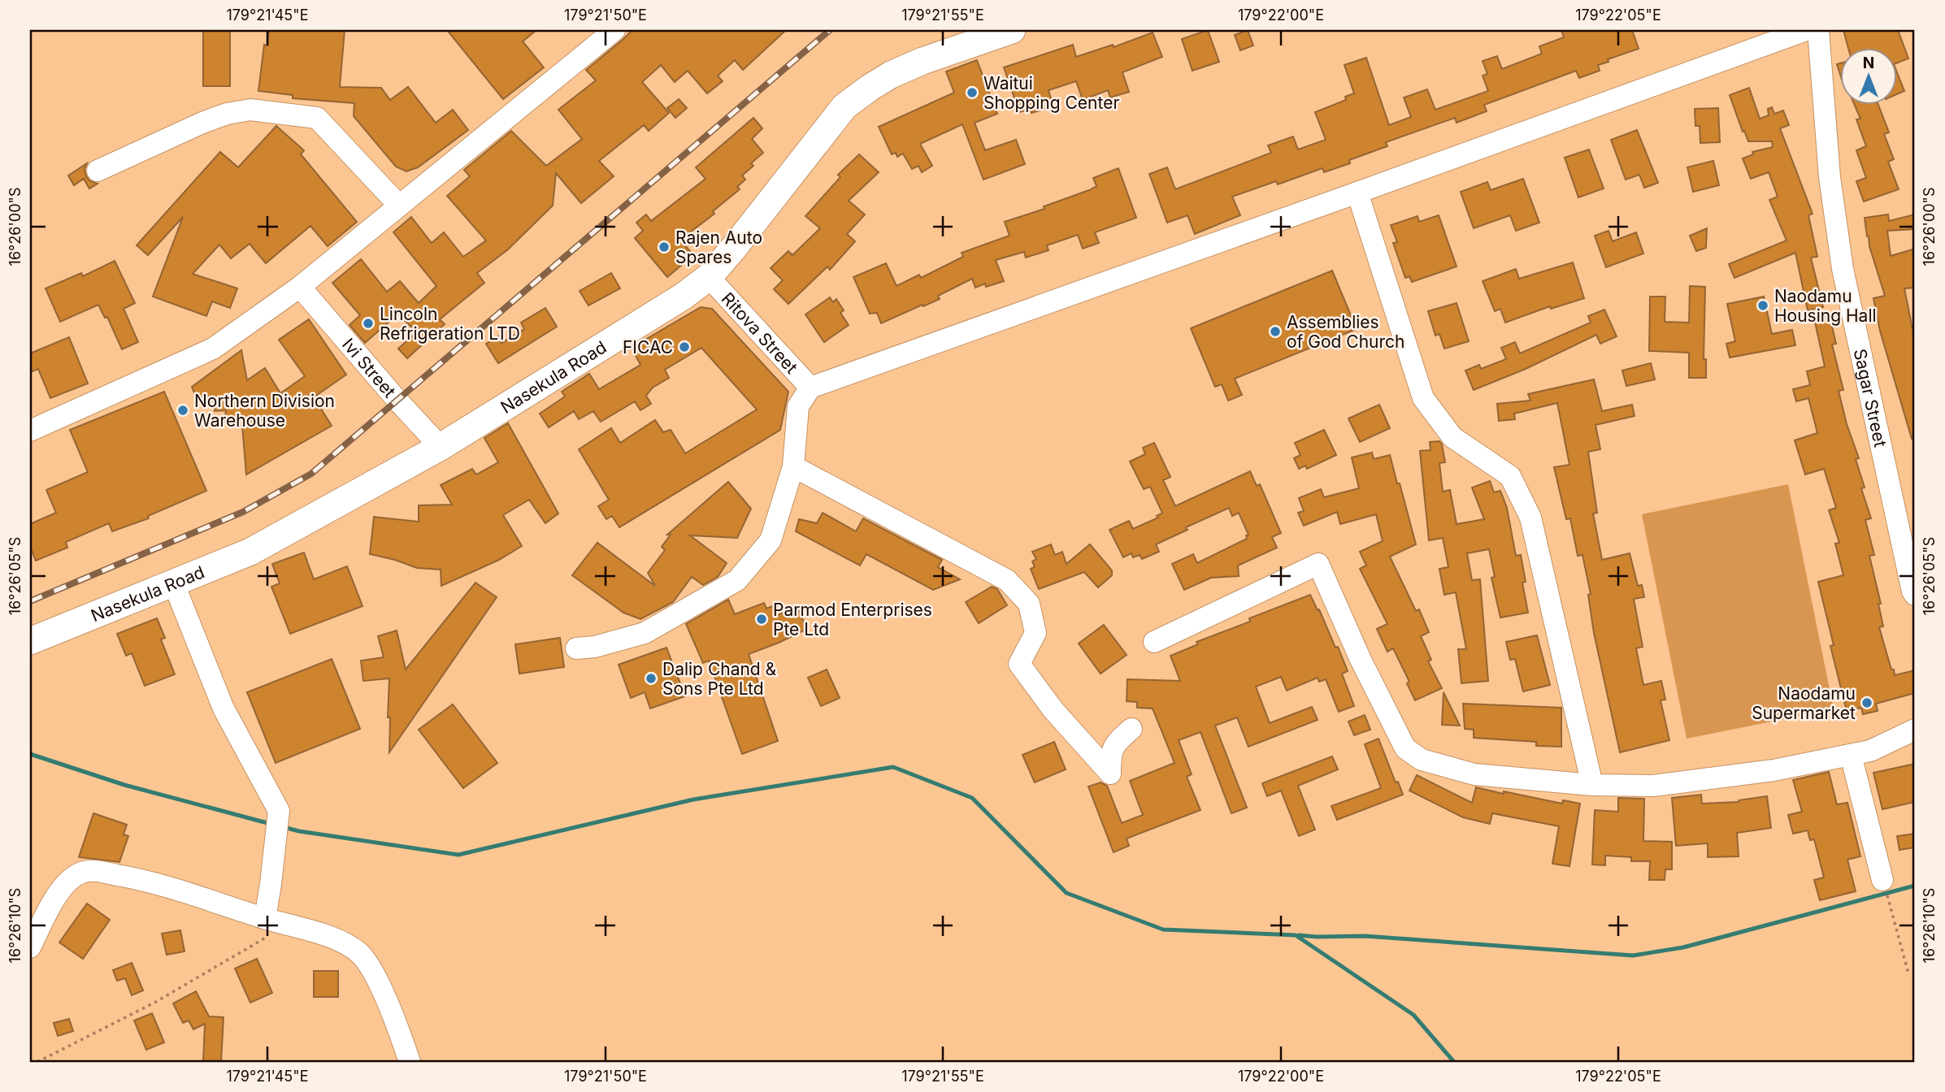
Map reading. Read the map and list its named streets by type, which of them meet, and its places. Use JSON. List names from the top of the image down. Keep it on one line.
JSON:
{"streets":{"main road":["Nasekula Road"],"street":["Ritova Street","Ivi Street","Sagar Street"]},"crossings":[["Ritova Street","Nasekula Road"],["Ivi Street","Nasekula Road"]],"places":["Waitui Shopping Center","Rajen Auto Spares","Naodamu Housing Hall","Lincoln Refrigeration LTD","Assemblies of God Church","FICAC","Northern Division Warehouse","Parmod Enterprises Pte Ltd","Dalip Chand & Sons Pte Ltd","Naodamu Supermarket"],"north":"top","coordinates":["179°21'45\"E","179°21'50\"E","179°21'55\"E","179°22'00\"E","179°22'05\"E","16°26'00\"S","16°26'05\"S","16°26'10\"S"]}
